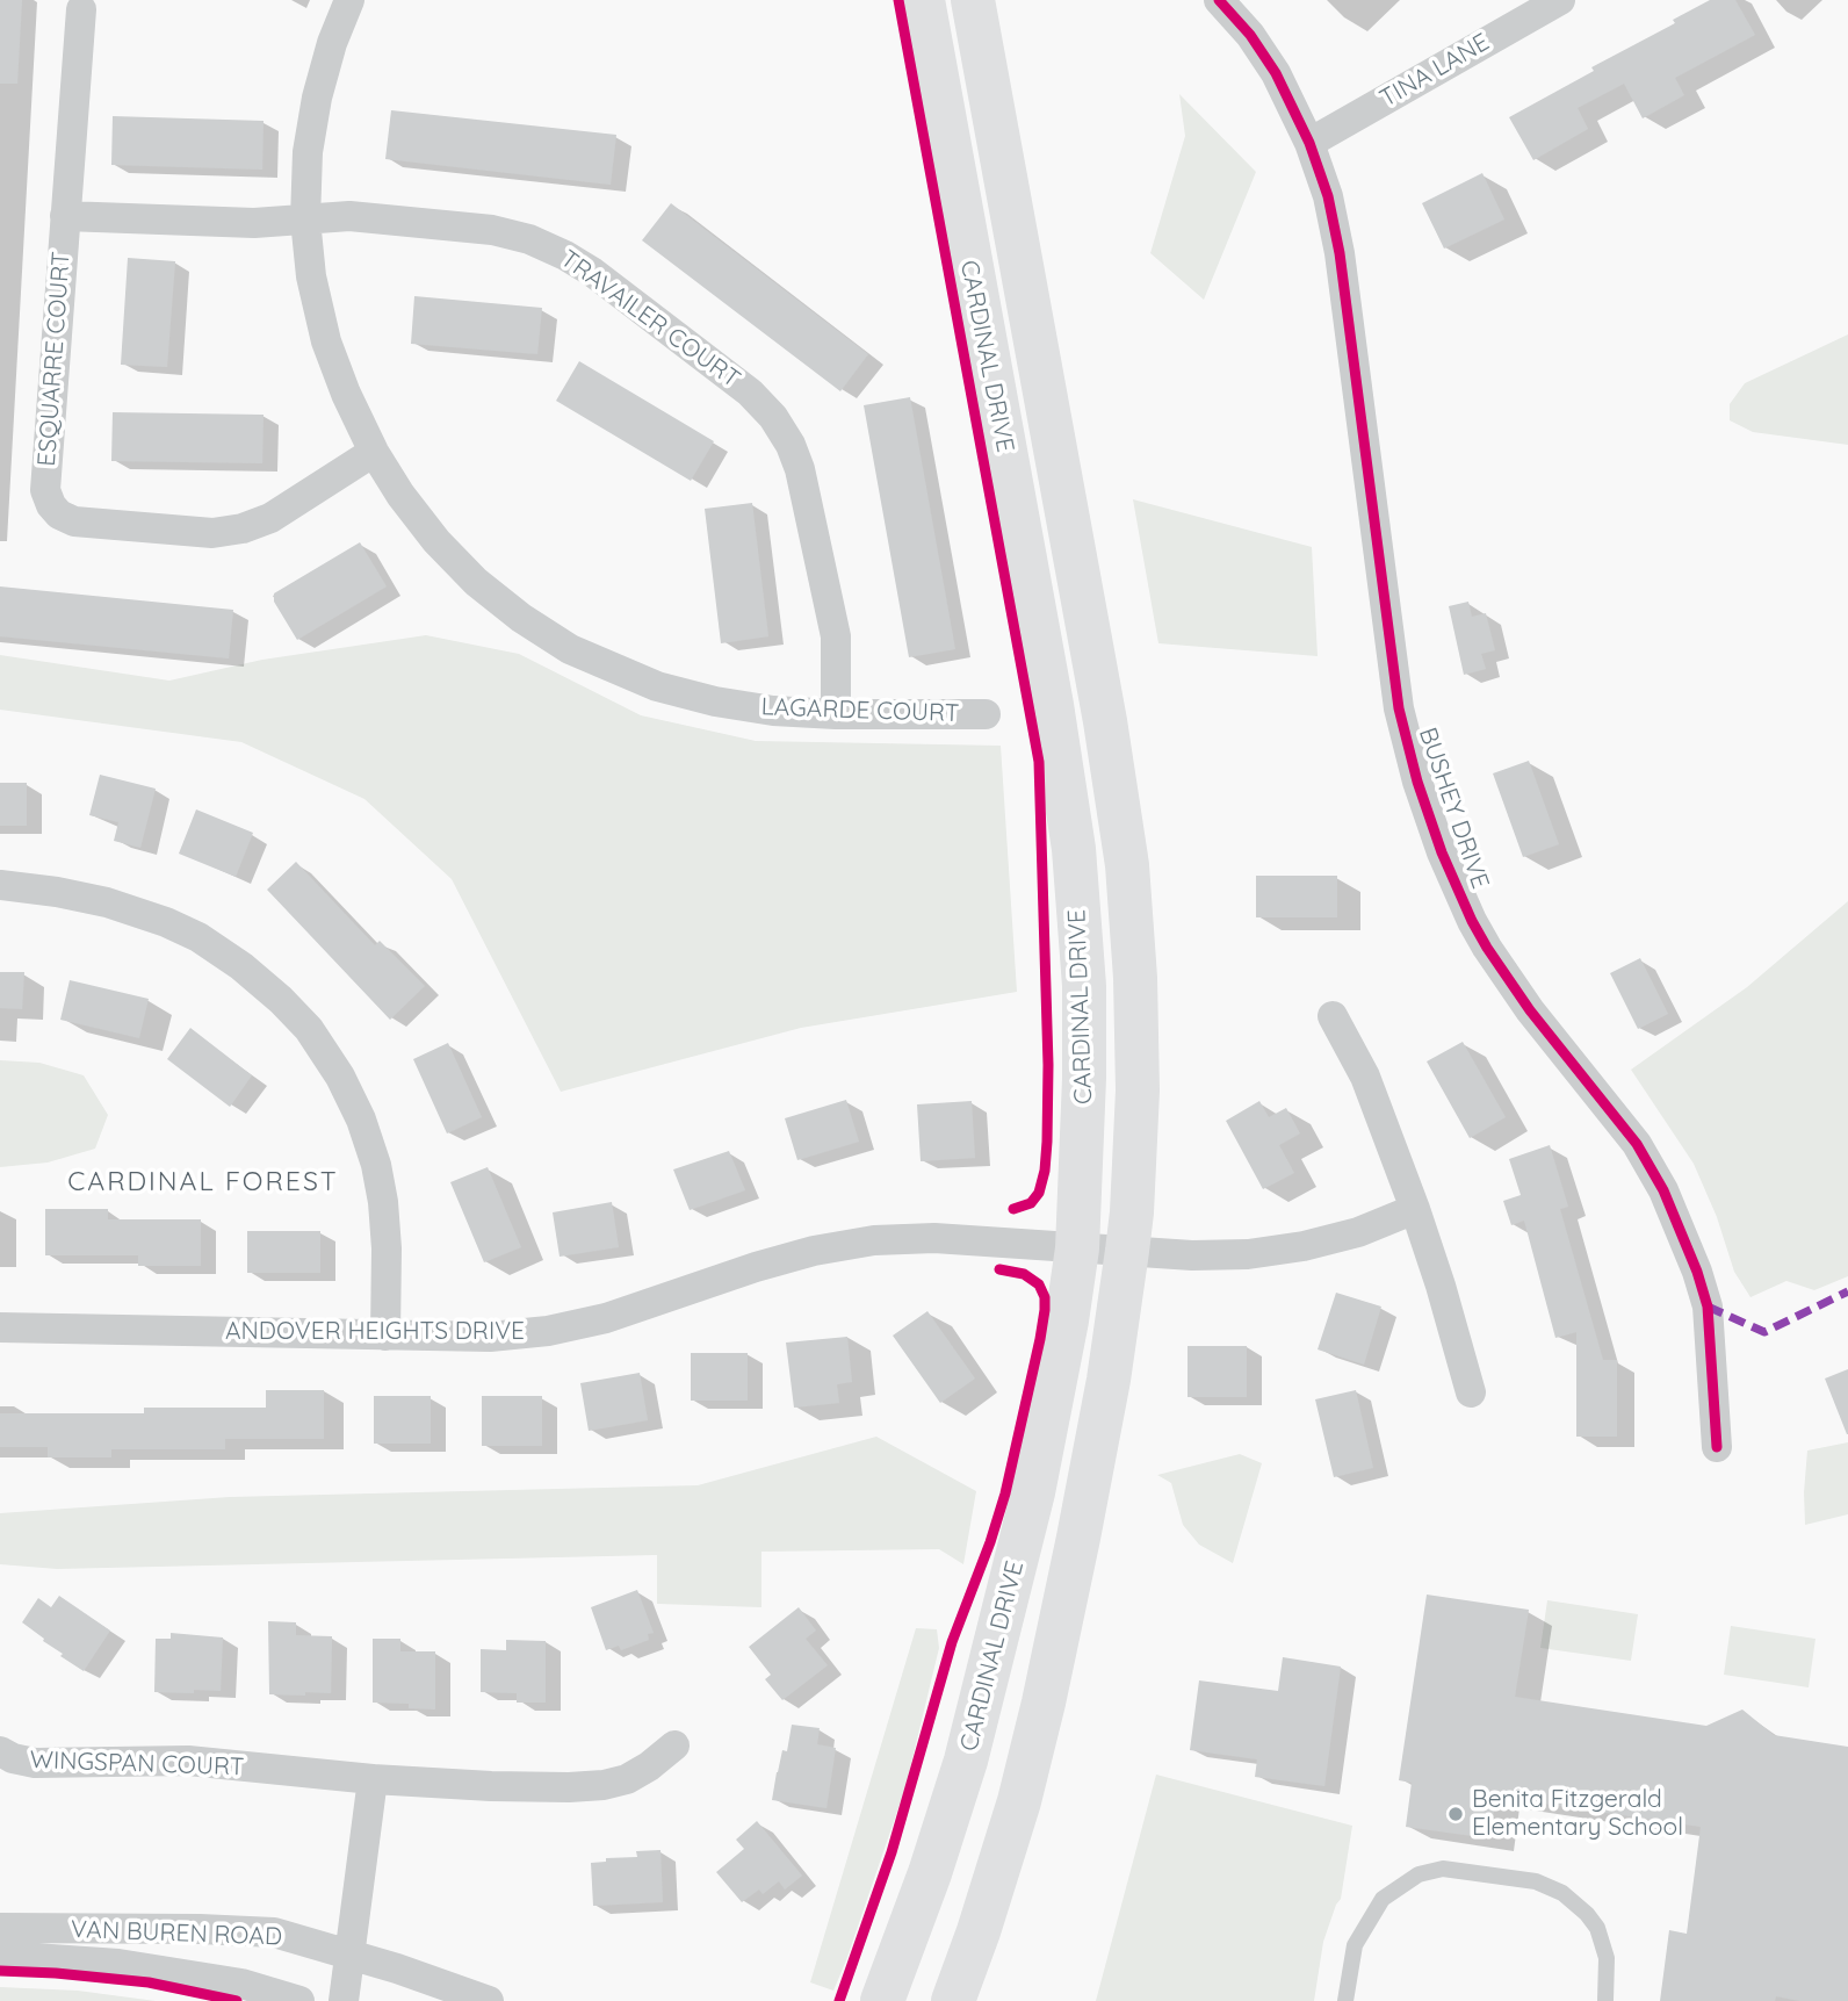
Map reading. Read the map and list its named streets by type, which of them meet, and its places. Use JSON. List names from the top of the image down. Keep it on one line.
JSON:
{"streets":{"main road":["CARDINAL DRIVE"],"street":["TINA LANE","TRAVAILER COURT","ESQUARRE COURT","LAGARDE COURT","BUSHEY DRIVE","ANDOVER HEIGHTS DRIVE","WINGSPAN COURT","VAN BUREN ROAD"]},"crossings":[["TINA LANE","BUSHEY DRIVE"],["TRAVAILER COURT","ESQUARRE COURT"],["TRAVAILER COURT","LAGARDE COURT"],["CARDINAL DRIVE","ANDOVER HEIGHTS DRIVE"],["ESQUARRE COURT","LAGARDE COURT"]],"districts":["CARDINAL FOREST"],"places":["Benita Fitzgerald Elementary School"]}
